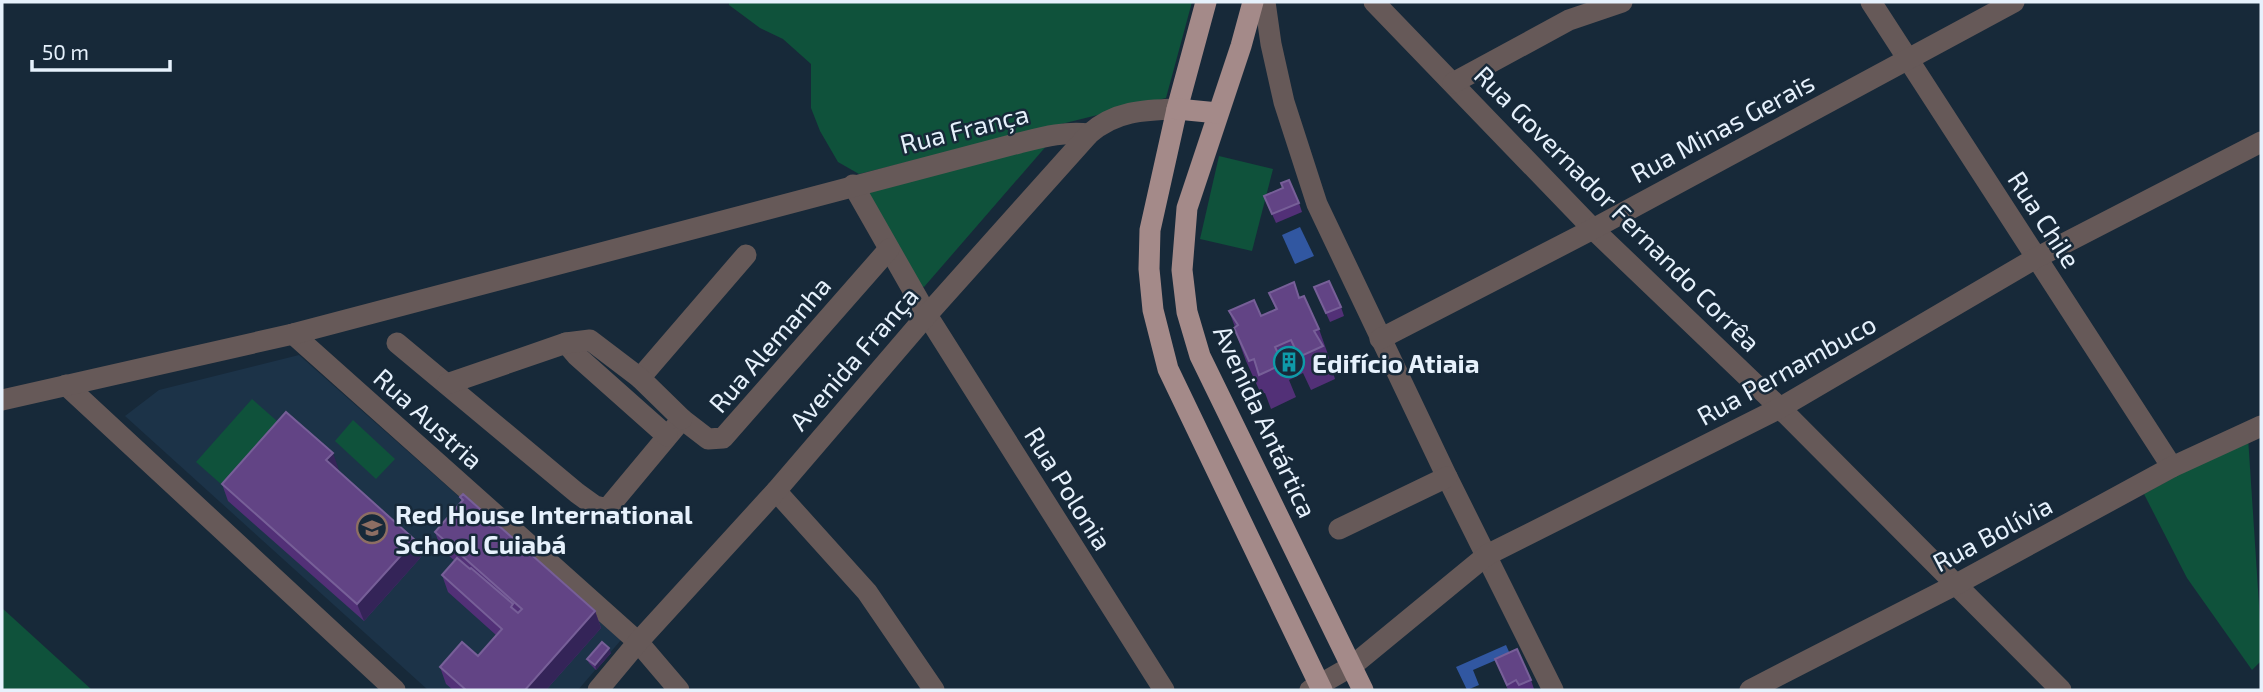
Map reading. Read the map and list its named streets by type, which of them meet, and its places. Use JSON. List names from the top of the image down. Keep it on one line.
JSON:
{"streets":{"main road":["Avenida Antártica"],"street":["Rua Minas Gerais","Rua França","Rua Governador Fernando Corrêa","Rua Chile","Rua Alemanha","Avenida França","Rua Pernambuco","Rua Austria","Rua Polonia","Rua Bolívia"]},"crossings":[["Rua Minas Gerais","Rua Governador Fernando Corrêa"],["Rua Minas Gerais","Rua Chile"],["Rua França","Avenida França"],["Rua França","Rua Austria"],["Rua Governador Fernando Corrêa","Rua Pernambuco"],["Rua Governador Fernando Corrêa","Rua Bolívia"],["Rua Chile","Rua Pernambuco"],["Rua Chile","Rua Bolívia"],["Avenida França","Rua Austria"],["Avenida França","Rua Polonia"],["Rua Pernambuco","Avenida Antártica"]],"places":{"building":["Edifício Atiaia"],"school or university":["Red House International School Cuiabá"]},"scale_bar":"50 m"}
